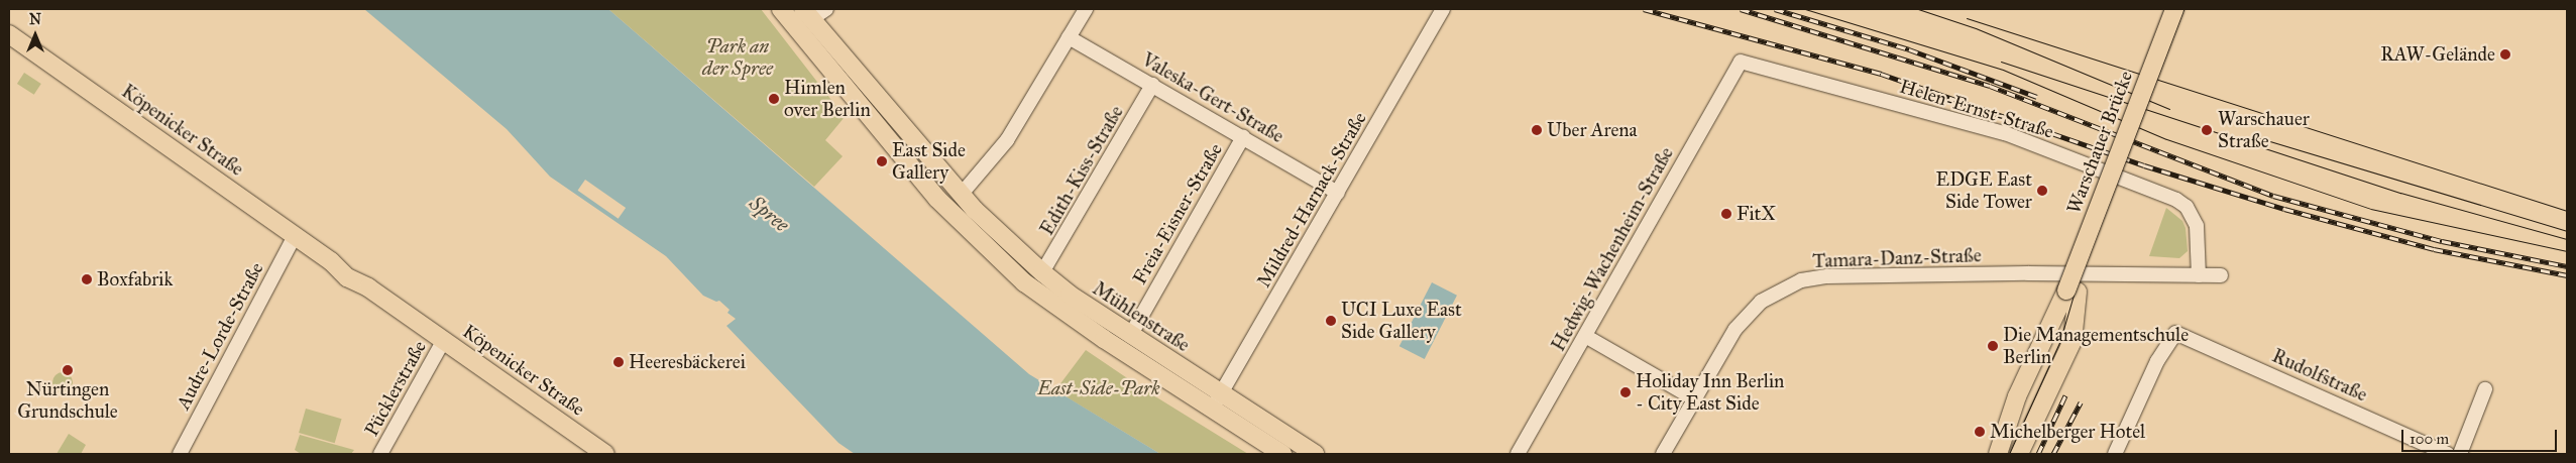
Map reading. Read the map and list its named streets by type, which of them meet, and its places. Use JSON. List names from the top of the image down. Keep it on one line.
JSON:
{"streets":{"main road":["Köpenicker Straße","Warschauer Brücke","Mühlenstraße"],"street":["Valeska-Gert-Straße","Helen-Ernst-Straße","Edith-Kiss-Straße","Mildred-Harnack-Straße","Freia-Eisner-Straße","Hedwig-Wachenheim-Straße","Tamara-Danz-Straße","Audre-Lorde-Straße","Rudolfstraße","Pücklerstraße"]},"crossings":[["Valeska-Gert-Straße","Edith-Kiss-Straße"],["Valeska-Gert-Straße","Mildred-Harnack-Straße"],["Valeska-Gert-Straße","Freia-Eisner-Straße"],["Helen-Ernst-Straße","Hedwig-Wachenheim-Straße"],["Helen-Ernst-Straße","Tamara-Danz-Straße"],["Köpenicker Straße","Audre-Lorde-Straße"],["Köpenicker Straße","Pücklerstraße"],["Edith-Kiss-Straße","Mühlenstraße"],["Mildred-Harnack-Straße","Mühlenstraße"],["Freia-Eisner-Straße","Mühlenstraße"]],"water":["Spree"],"parks":["Park an der Spree","East-Side-Park"],"places":["RAW-Gelände","Himlen over Berlin","Uber Arena","Warschauer Straße","East Side Gallery","EDGE East Side Tower","FitX","Boxfabrik","UCI Luxe East Side Gallery","Die Managementschule Berlin","Heeresbäckerei","Nürtingen Grundschule","Holiday Inn Berlin - City East Side","Michelberger Hotel"],"scale_bar":"100 m","north":"top"}
